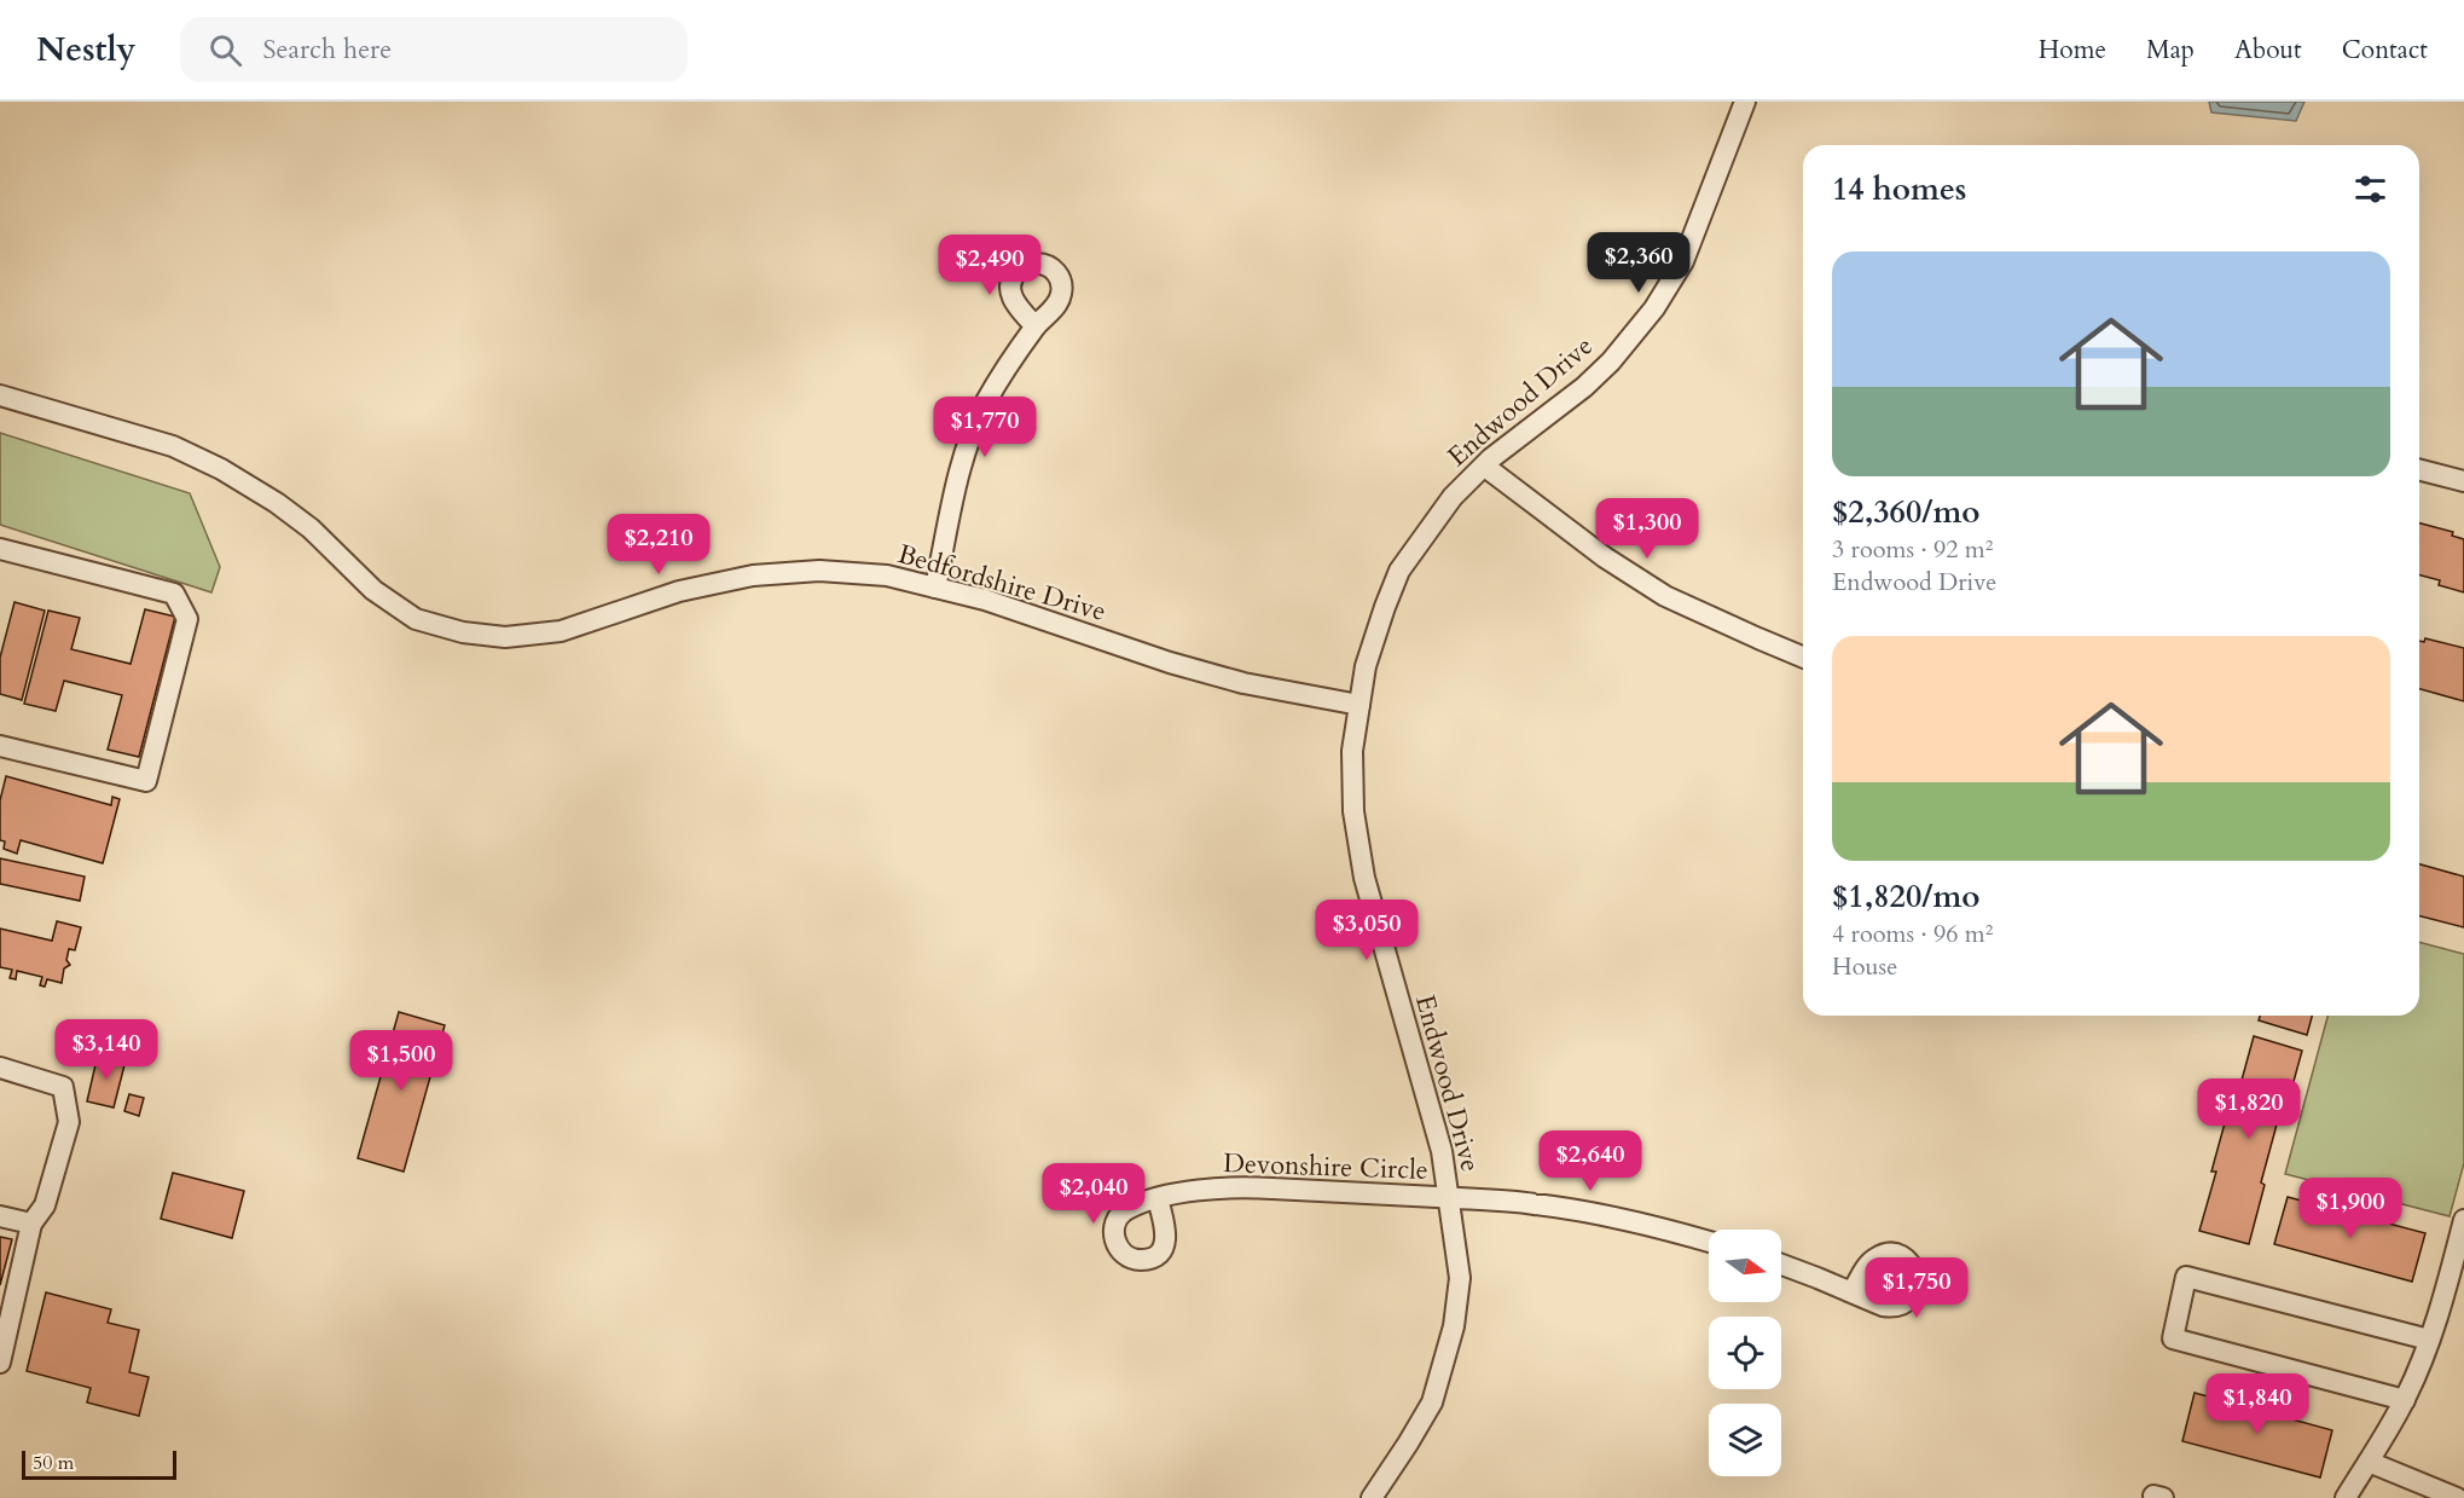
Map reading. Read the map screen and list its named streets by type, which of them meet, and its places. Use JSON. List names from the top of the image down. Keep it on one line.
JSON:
{"streets":{"street":["Endwood Drive","Bedfordshire Drive","Devonshire Circle"]},"crossings":[["Endwood Drive","Bedfordshire Drive"],["Endwood Drive","Devonshire Circle"]],"scale_bar":"50 m","north":"right","page":{"header":"Nestly","search":"Search here","nav":["Home","Map","About","Contact"],"heading":"14 homes","price":["$2,360","$2,490","$1,770","$1,300","$2,210","$3,050","$3,140","$1,500","$1,820","$2,640","$2,040","$1,900","$1,750","$1,840"],"list":[{"name":"$2,360/mo","note":"3 rooms · 92 m² · Endwood Drive"},{"name":"$1,820/mo","note":"4 rooms · 96 m² · House"}],"scale":"50 m"}}
